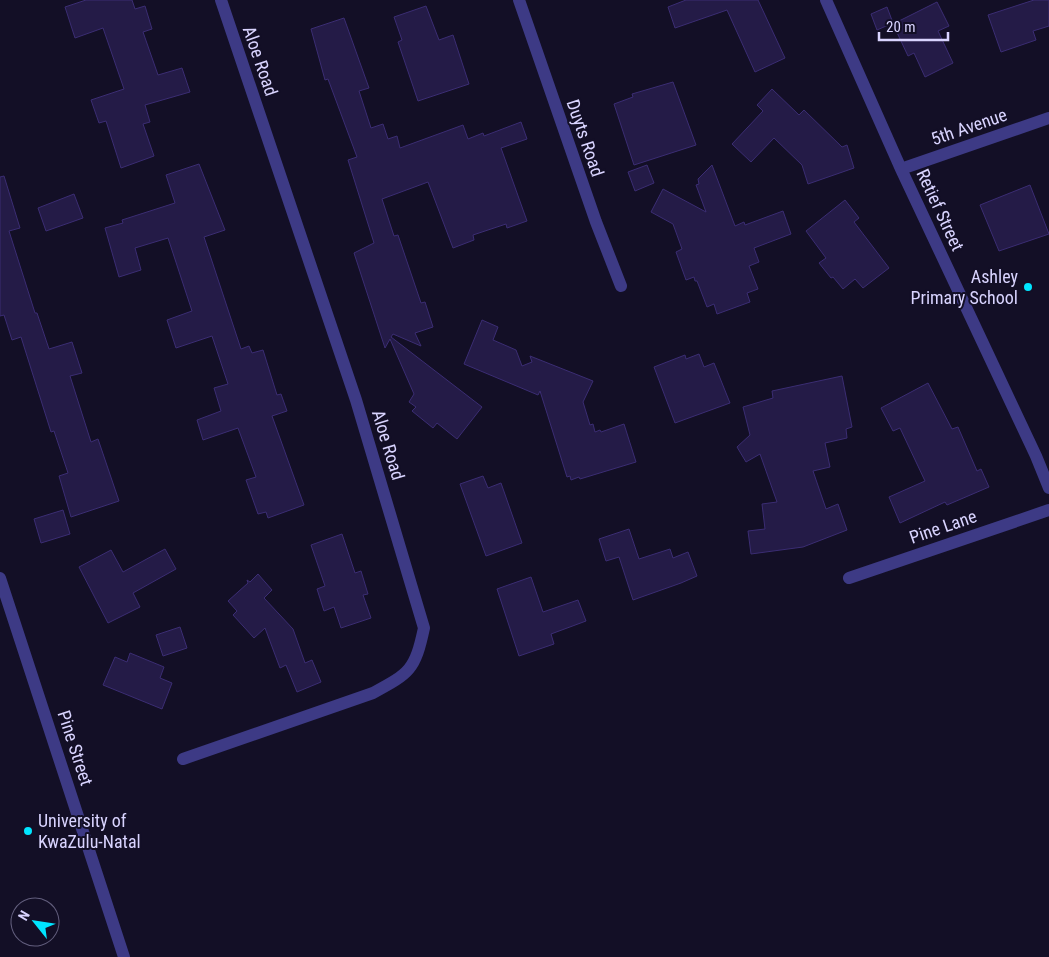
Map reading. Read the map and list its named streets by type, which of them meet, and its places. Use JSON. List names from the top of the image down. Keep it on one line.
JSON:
{"streets":{"street":["Aloe Road","5th Avenue","Duyts Road","Retief Street","Pine Lane","Pine Street"]},"crossings":[["5th Avenue","Retief Street"]],"places":["Ashley Primary School","University of KwaZulu-Natal"],"scale_bar":"20 m","north":"top left"}
